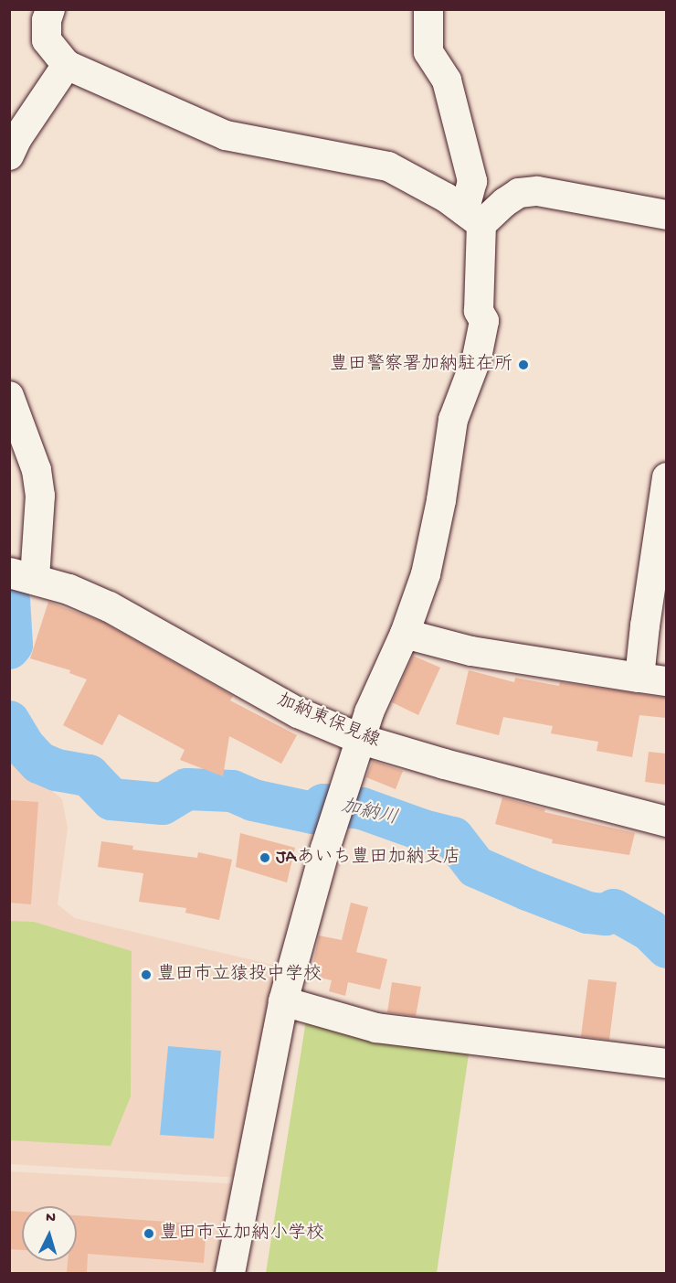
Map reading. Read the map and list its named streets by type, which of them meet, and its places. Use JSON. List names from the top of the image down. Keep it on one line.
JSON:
{"streets":{"main road":["加納東保見線"]},"water":["加納川"],"places":["豊田警察署加納駐在所","JAあいち豊田加納支店","豊田市立猿投中学校","豊田市立加納小学校"],"north":"top"}
